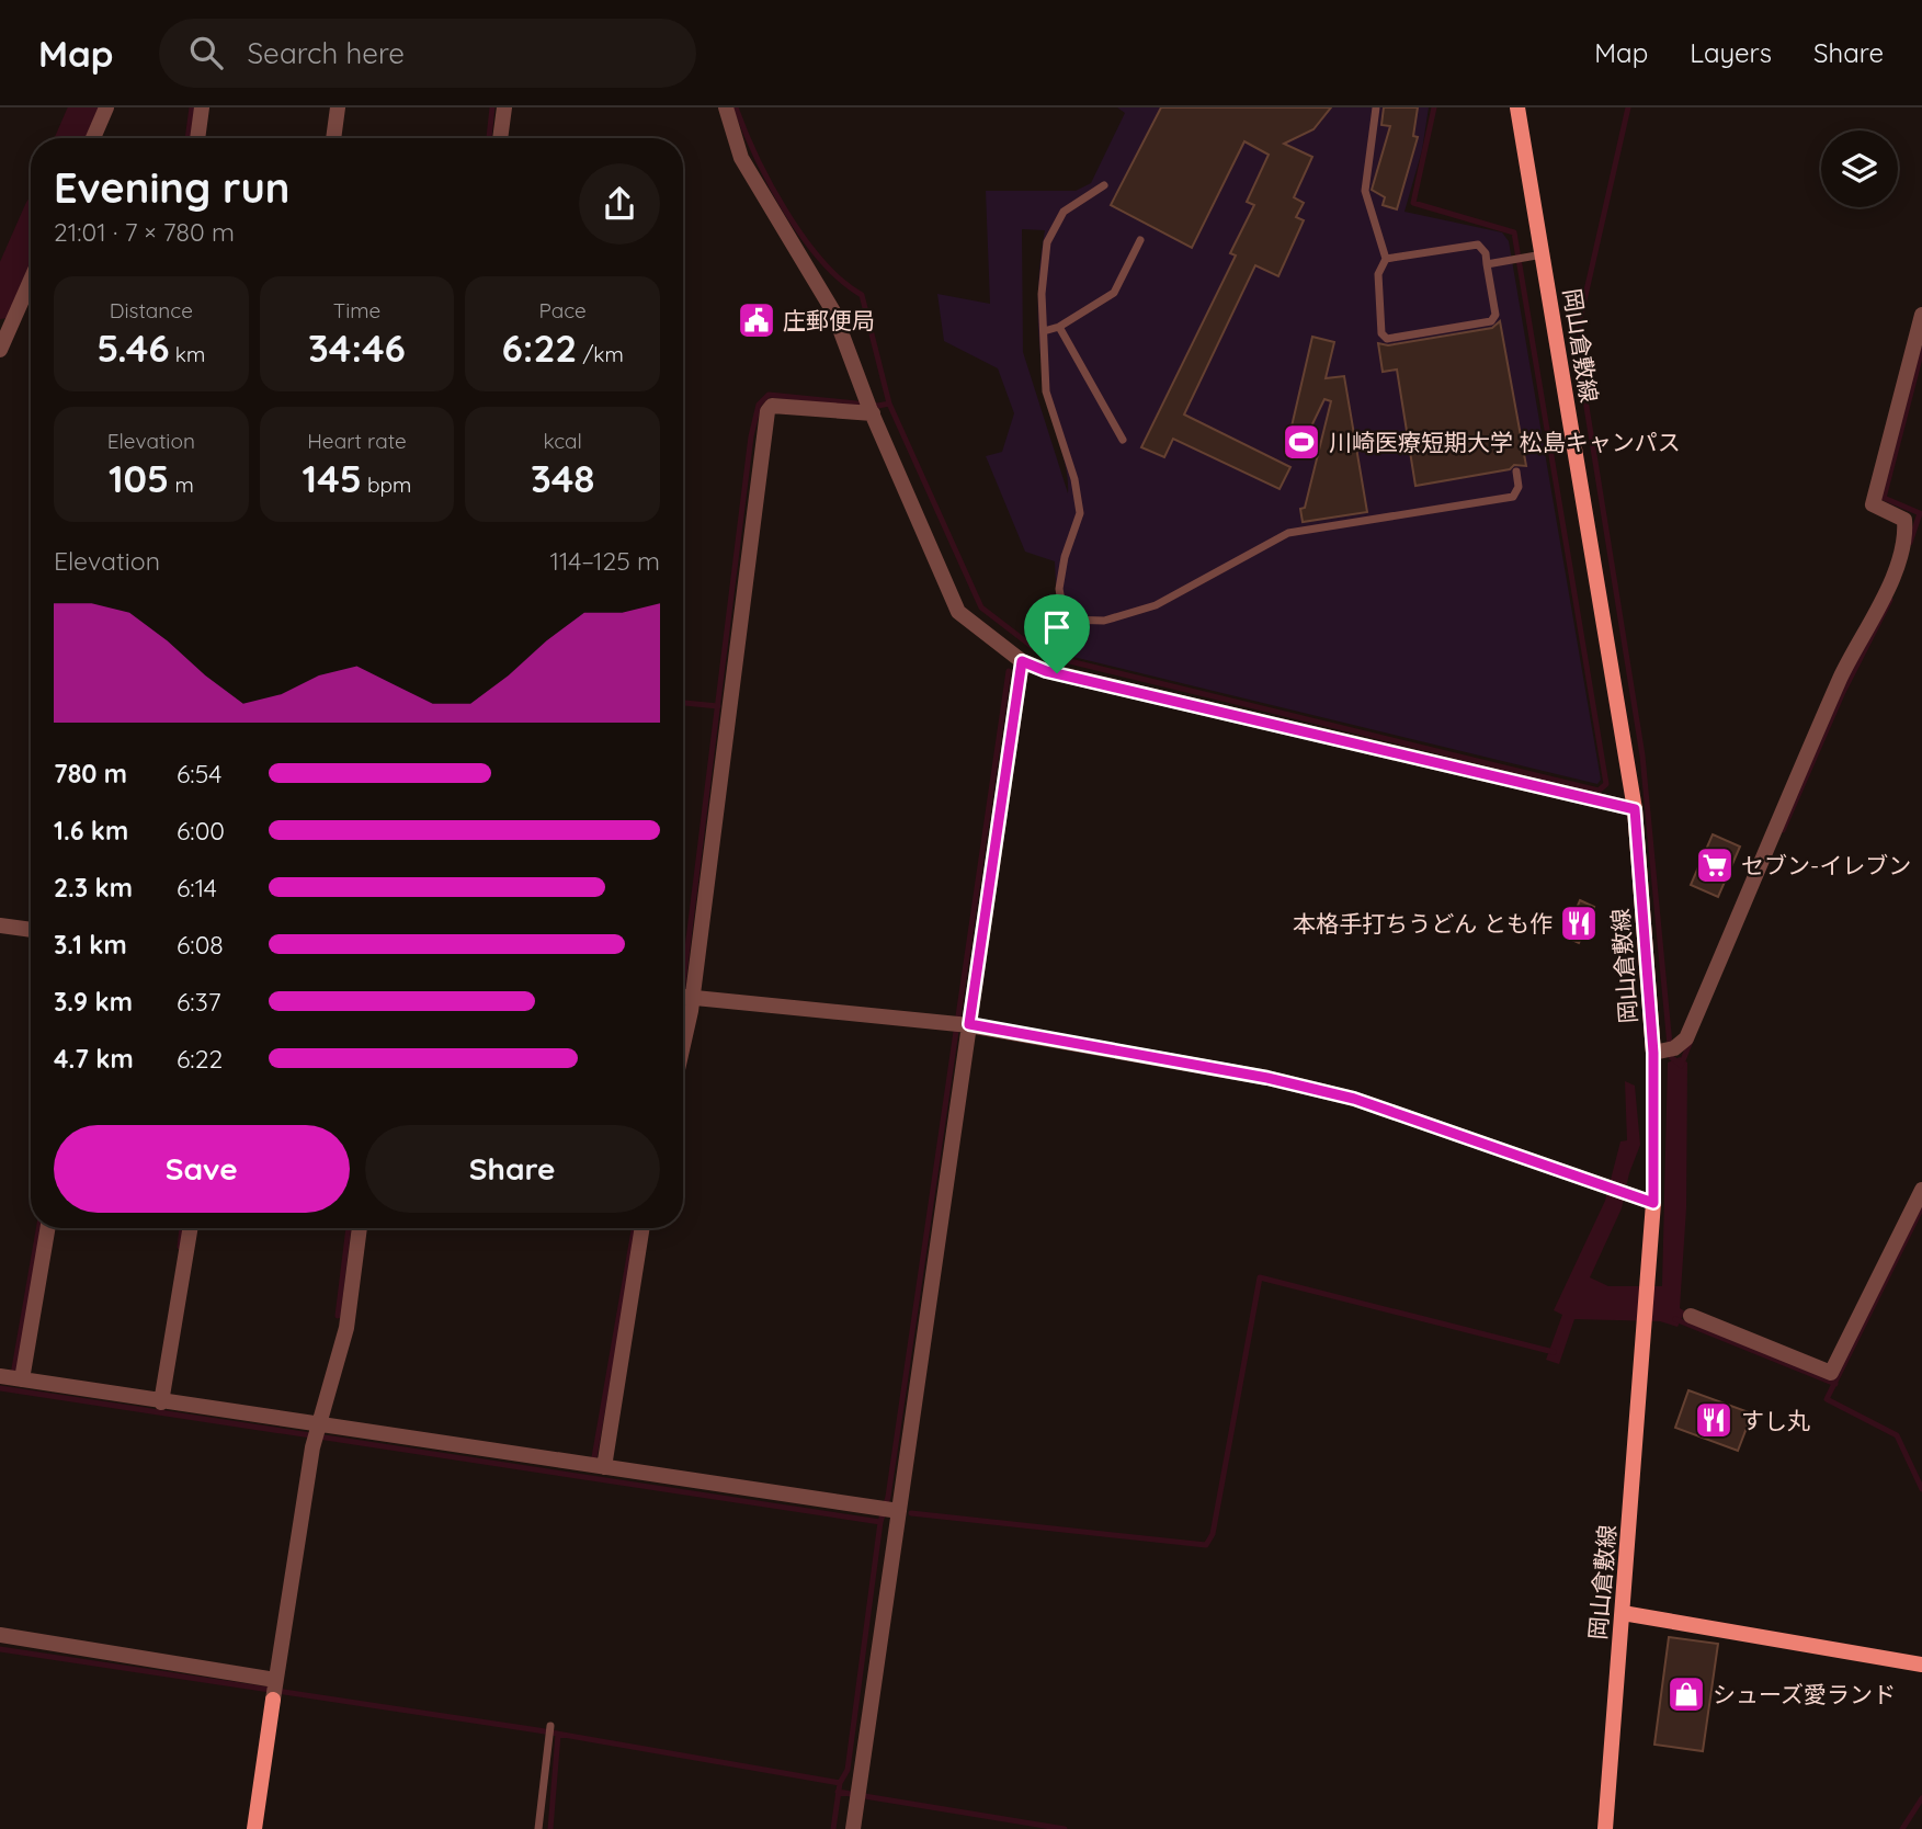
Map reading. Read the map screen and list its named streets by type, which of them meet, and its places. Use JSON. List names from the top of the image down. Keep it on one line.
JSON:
{"streets":{"main road":["岡山倉敷線"]},"places":{"public building":["庄郵便局"],"sports":["川崎医療短期大学 松島キャンパス"],"supermarket":["セブン-イレブン"],"restaurant":["本格手打ちうどん とも作","すし丸"],"shop":["シューズ愛ランド"]},"page":{"header":"Map","search":"Search here","nav":["Map","Layers","Share"],"heading":["Evening run","21:01 · 7 × 780 m"],"stats":[["Distance","5.46 km"],["Time","34:46"],["Pace","6:22 /km"],["Elevation","105 m"],["Heart rate","145 bpm"],["kcal","348"]],"chart":["Elevation","114–125 m"],"list":[{"name":"780 m","note":"6:54"},{"name":"1.6 km","note":"6:00"},{"name":"2.3 km","note":"6:14"},{"name":"3.1 km","note":"6:08"},{"name":"3.9 km","note":"6:37"},{"name":"4.7 km","note":"6:22"}],"buttons":["Save","Share"]}}
